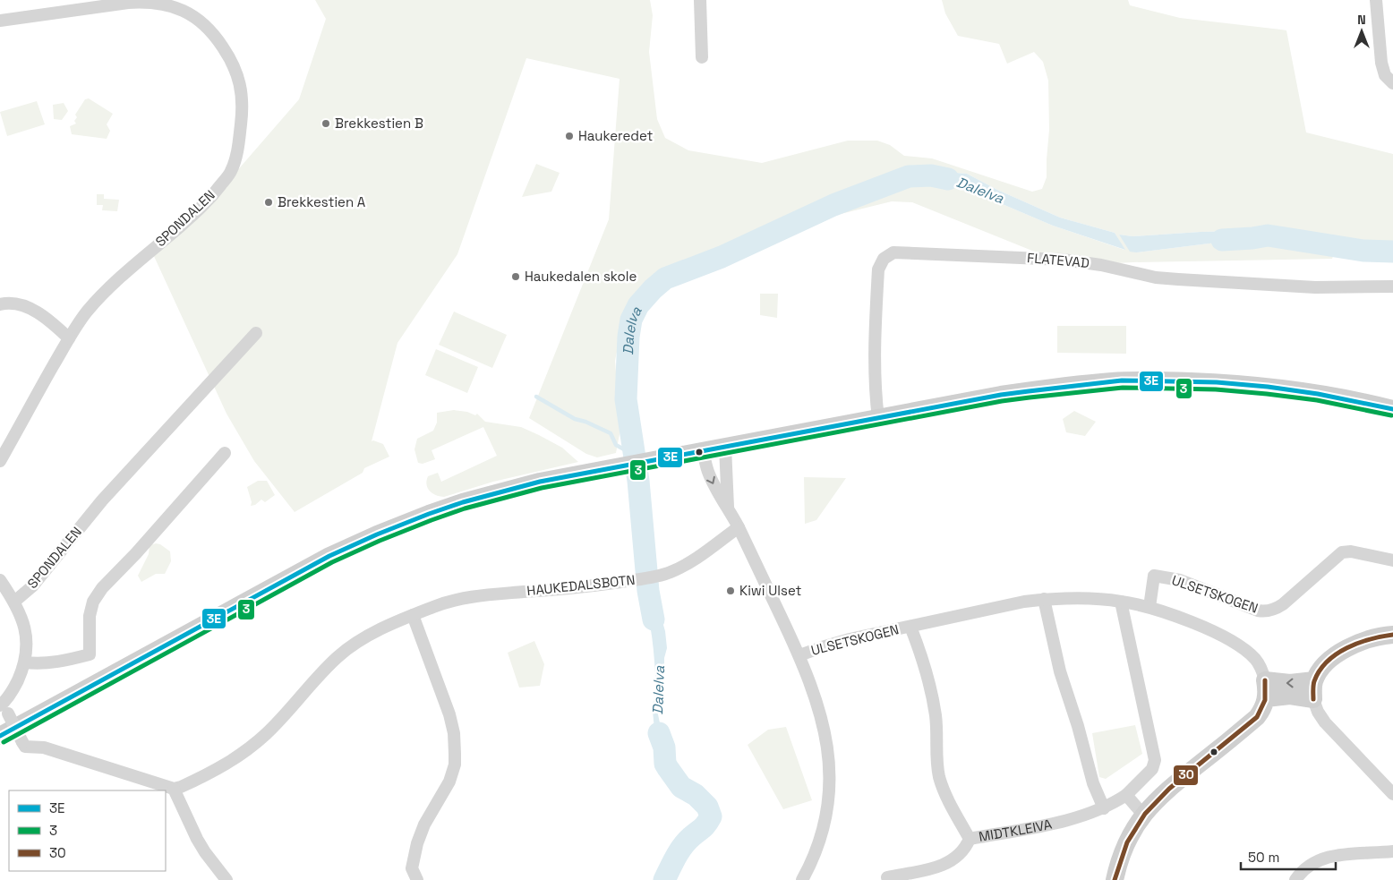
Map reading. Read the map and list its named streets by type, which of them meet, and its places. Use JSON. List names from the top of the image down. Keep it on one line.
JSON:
{"streets":{"street":["SPONDALEN","FLATEVAD","HAUKEDALSBOTN","ULSETSKOGEN","MIDTKLEIVA"]},"crossings":[["ULSETSKOGEN","MIDTKLEIVA"]],"water":["Dalelva"],"places":["Brekkestien B","Haukeredet","Brekkestien A","Haukedalen skole","Kiwi Ulset"],"lines":["transit line 3E","transit line 3","transit line 30"],"legend":["3E","3","30"],"scale_bar":"50 m","north":"top"}
